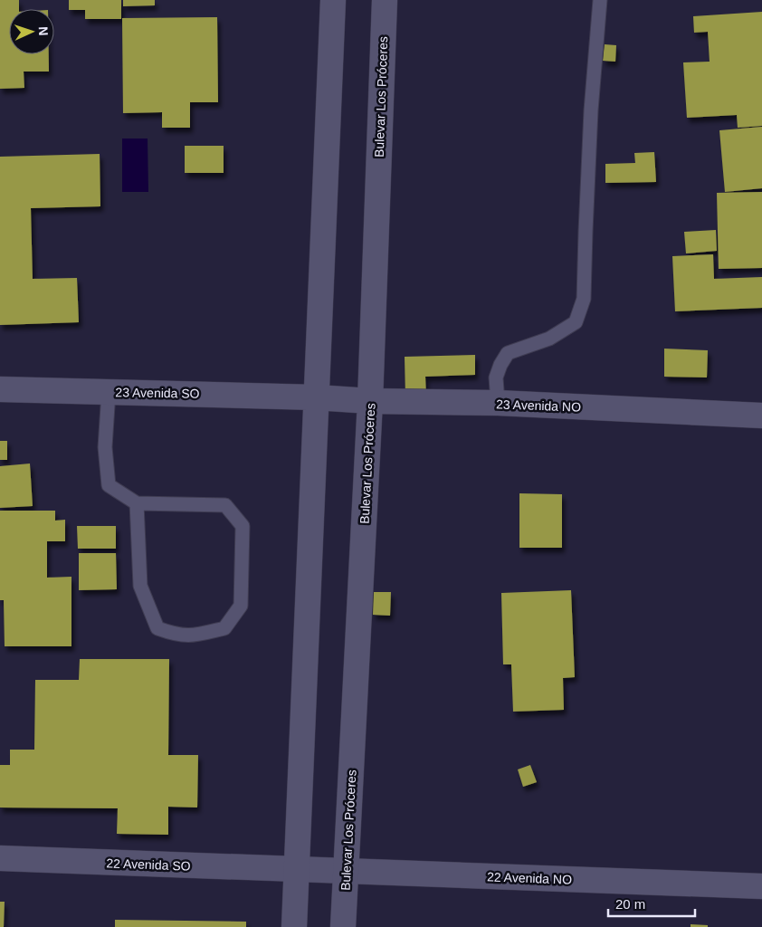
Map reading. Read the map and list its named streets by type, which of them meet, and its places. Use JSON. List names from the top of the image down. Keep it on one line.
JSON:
{"streets":{"street":["Bulevar Los Próceres","23 Avenida SO","23 Avenida NO","22 Avenida SO","22 Avenida NO"]},"crossings":[["Bulevar Los Próceres","23 Avenida NO"],["Bulevar Los Próceres","22 Avenida NO"],["23 Avenida SO","23 Avenida NO"],["22 Avenida SO","22 Avenida NO"]],"scale_bar":"20 m","north":"right"}
